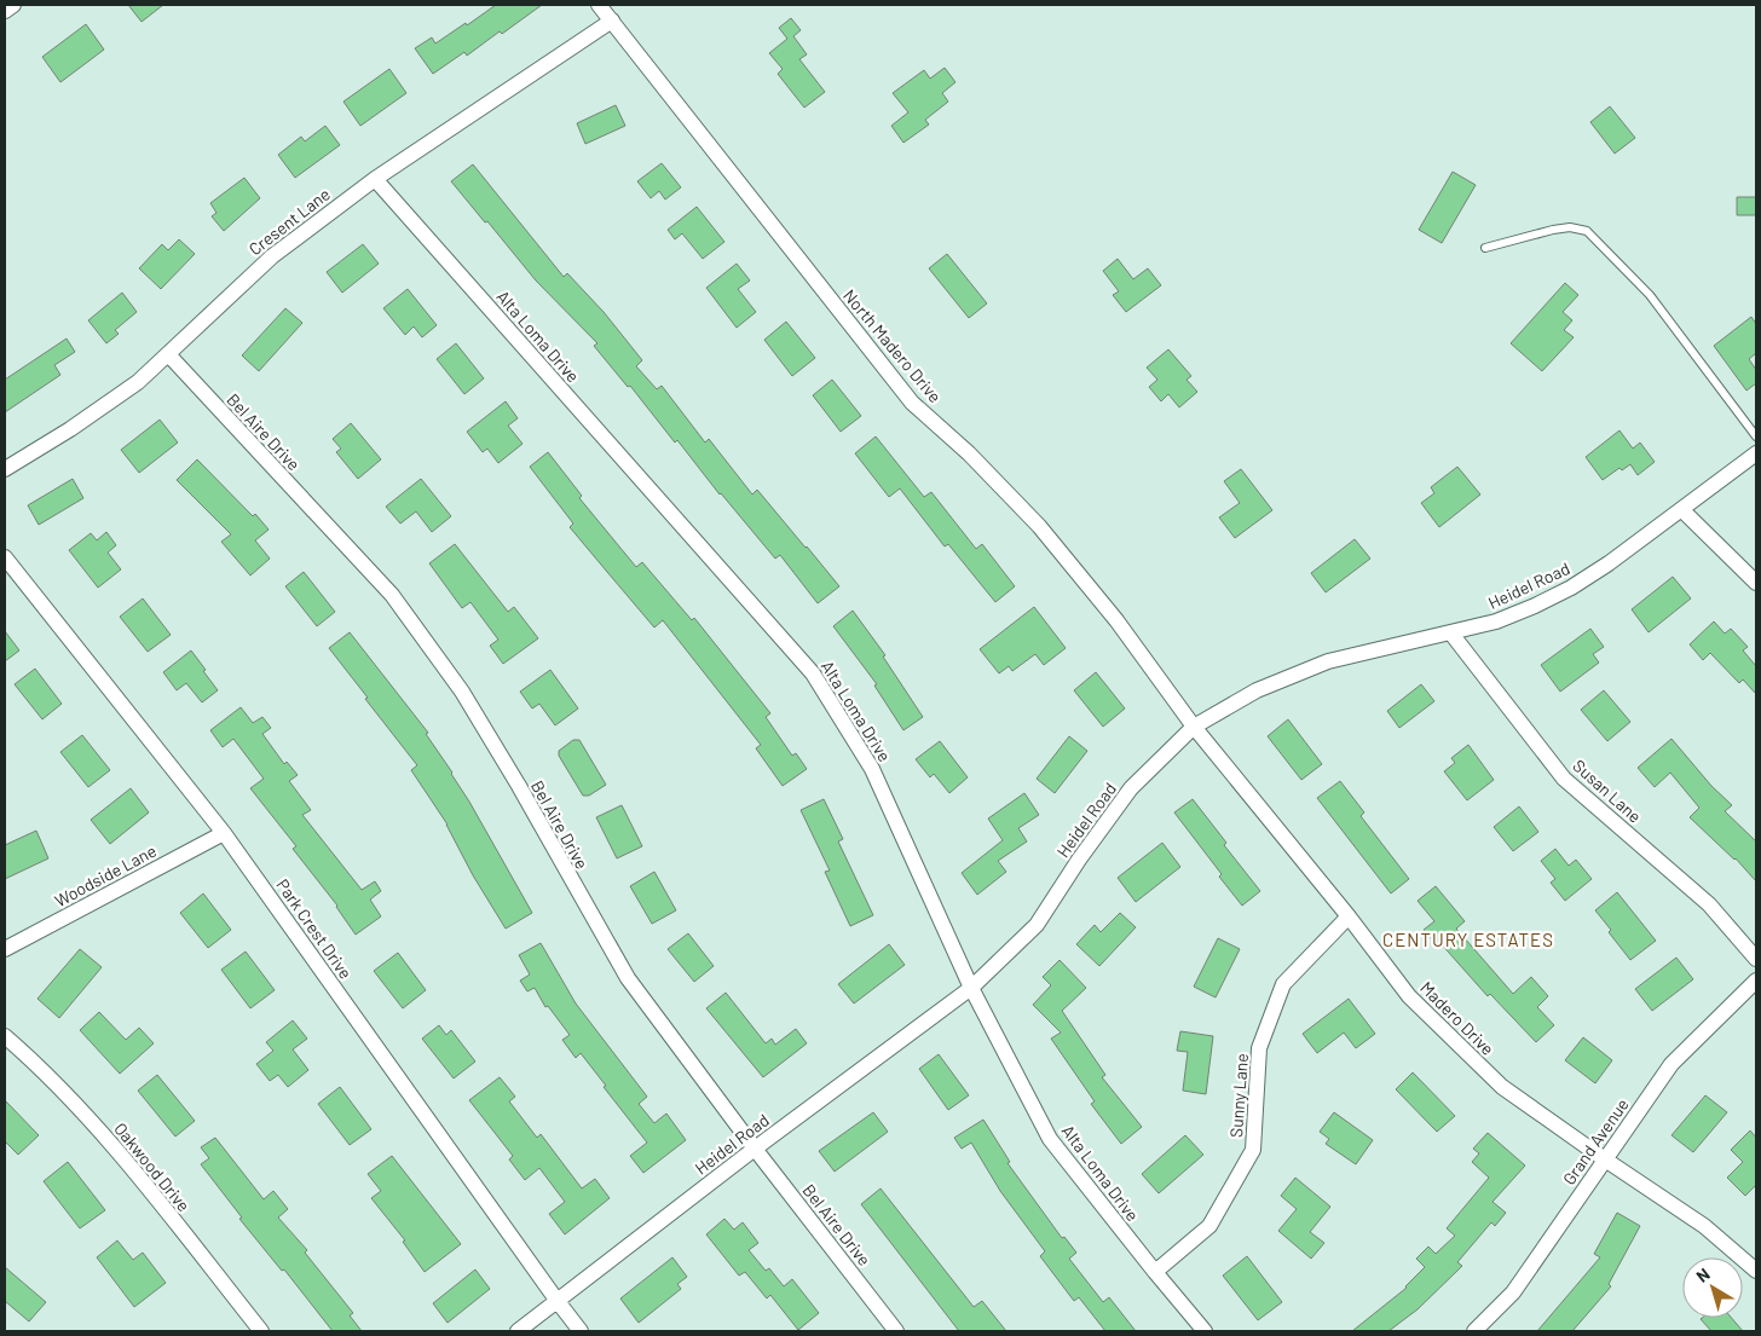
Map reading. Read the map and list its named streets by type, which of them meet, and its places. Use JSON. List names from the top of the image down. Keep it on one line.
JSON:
{"streets":{"street":["Cresent Lane","Alta Loma Drive","North Madero Drive","Bel Aire Drive","Heidel Road","Susan Lane","Woodside Lane","Park Crest Drive","Madero Drive","Sunny Lane","Grand Avenue","Oakwood Drive"]},"crossings":[["Cresent Lane","Alta Loma Drive"],["Cresent Lane","North Madero Drive"],["Cresent Lane","Bel Aire Drive"],["Alta Loma Drive","Heidel Road"],["Alta Loma Drive","Sunny Lane"],["North Madero Drive","Heidel Road"],["North Madero Drive","Madero Drive"],["Bel Aire Drive","Heidel Road"],["Heidel Road","Susan Lane"],["Heidel Road","Park Crest Drive"],["Heidel Road","Madero Drive"],["Woodside Lane","Park Crest Drive"],["Madero Drive","Sunny Lane"],["Madero Drive","Grand Avenue"]],"districts":["CENTURY ESTATES"],"north":"top left"}
